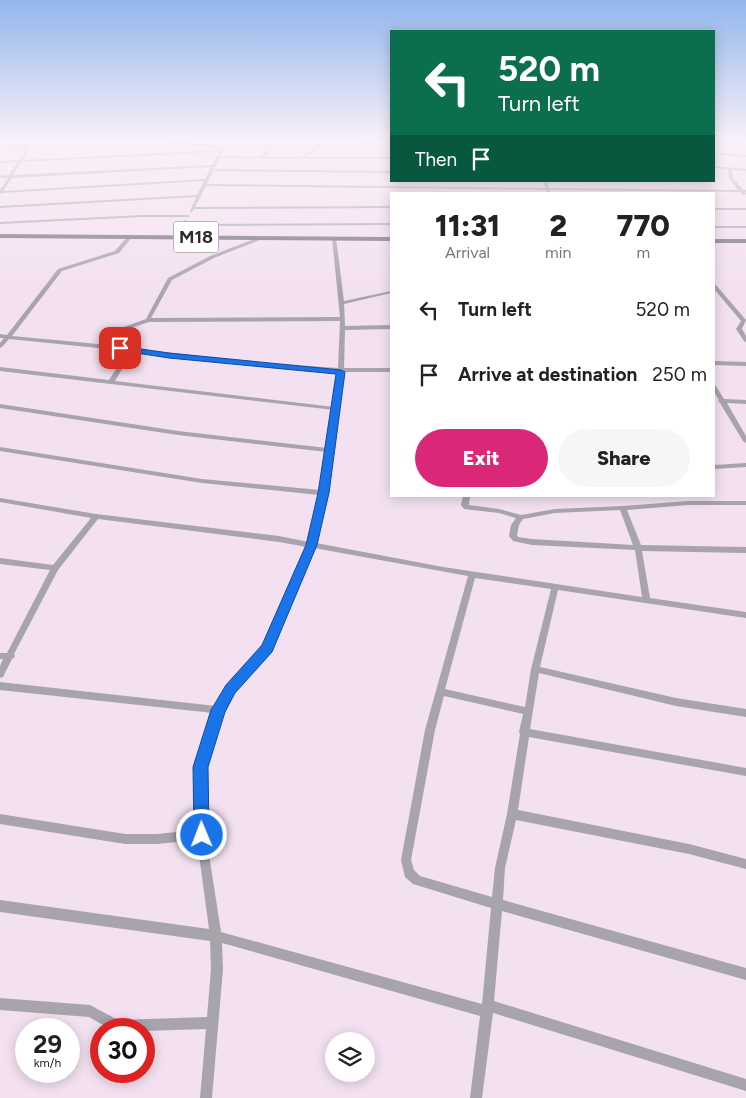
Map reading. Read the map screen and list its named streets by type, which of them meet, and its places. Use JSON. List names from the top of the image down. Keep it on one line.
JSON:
{"streets":{"main road":["M18"]},"page":{"turn":["520 m","Turn left"],"then":"Then","eta":["11:31","Arrival","2","min","770","m"],"list":[{"name":"Turn left","value":"520 m"},{"name":"Arrive at destination","value":"250 m"}],"buttons":["Exit","Share"],"speed":"29 km/h","limit":"30"}}
